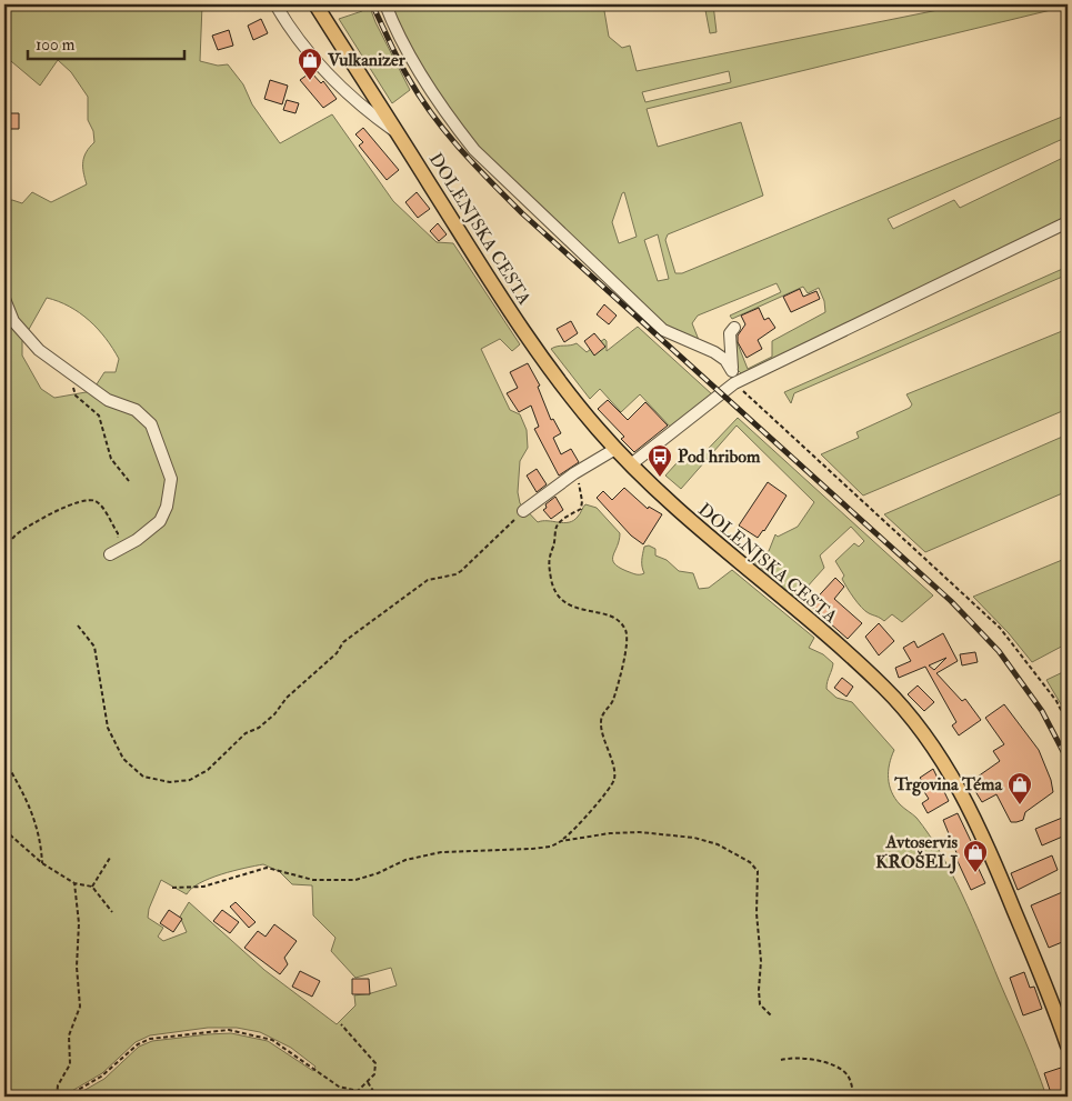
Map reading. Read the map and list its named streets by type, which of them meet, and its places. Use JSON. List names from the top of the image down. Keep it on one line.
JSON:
{"streets":{"main road":["DOLENJSKA CESTA"]},"places":{"shop":["Vulkanizer","Trgovina Téma","Avtoservis KROŠELJ"],"bus stop":["Pod hribom"]},"scale_bar":"100 m"}
